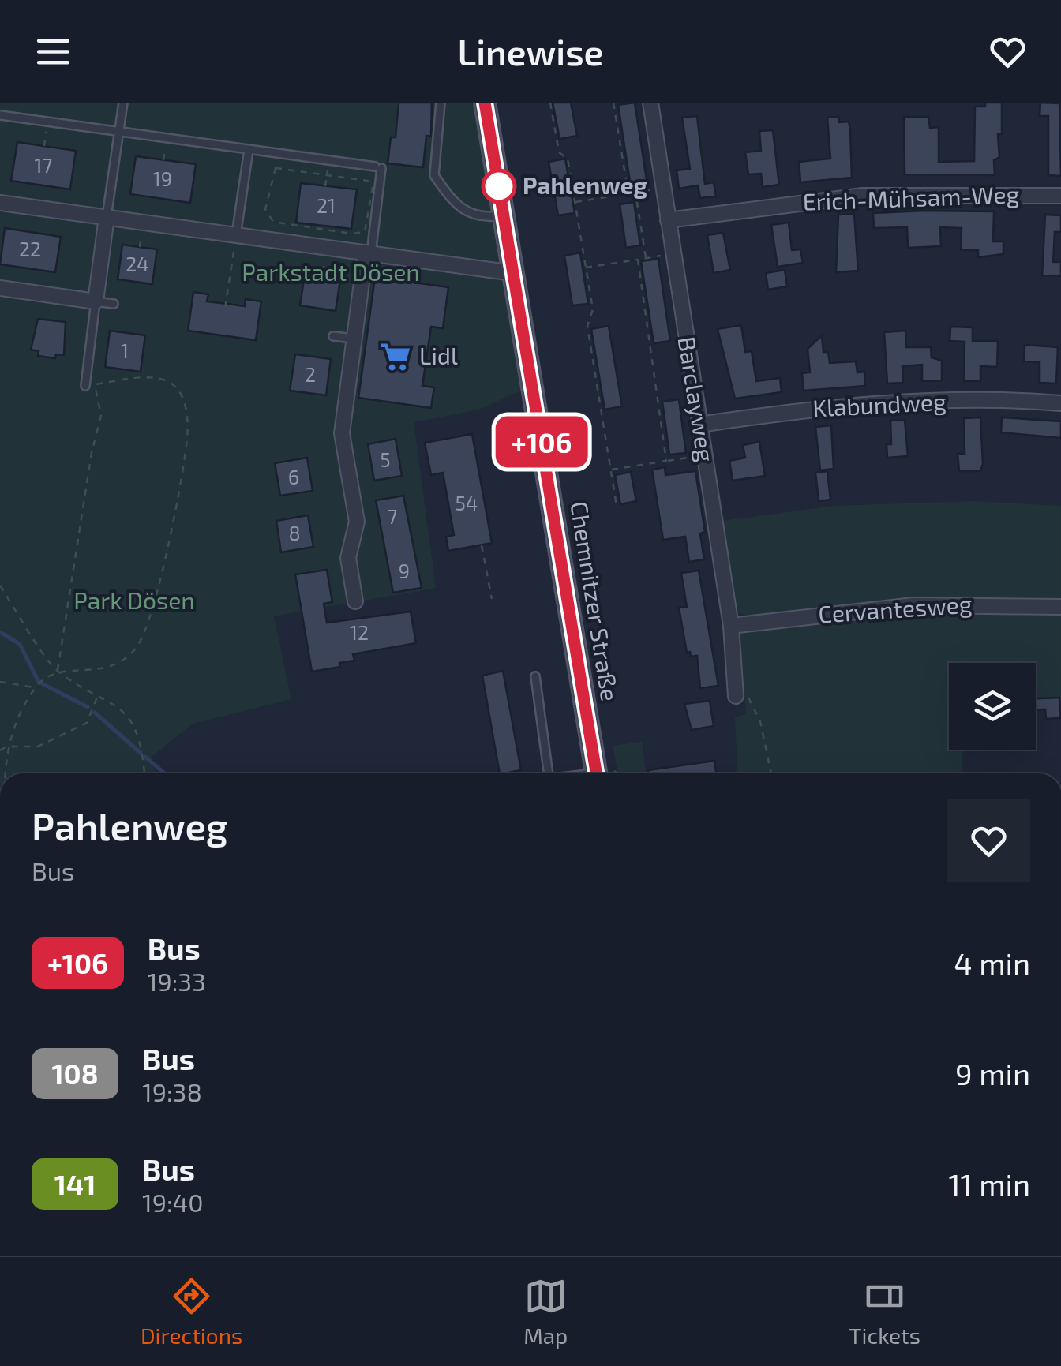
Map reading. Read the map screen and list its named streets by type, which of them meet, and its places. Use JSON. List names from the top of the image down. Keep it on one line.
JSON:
{"streets":{"main road":["Chemnitzer Straße"],"street":["Erich-Mühsam-Weg","Barclayweg","Klabundweg","Cervantesweg"]},"crossings":[["Erich-Mühsam-Weg","Barclayweg"],["Barclayweg","Klabundweg"],["Barclayweg","Cervantesweg"]],"parks":["Parkstadt Dösen","Park Dösen"],"places":{"other":["Pahlenweg"],"supermarket":["Lidl"]},"lines":["bus line +106"],"house_numbers":["17","19","21","22","24","1","2","5","6","54","7","8","9","12"],"page":{"header":"Linewise","on_map":"+106","heading":["Pahlenweg","Bus"],"list":[{"mark":"+106","name":"Bus","note":"19:33","value":"4 min"},{"mark":"108","name":"Bus","note":"19:38","value":"9 min"},{"mark":"141","name":"Bus","note":"19:40","value":"11 min"}],"tabs":["Directions","Map","Tickets"]}}
